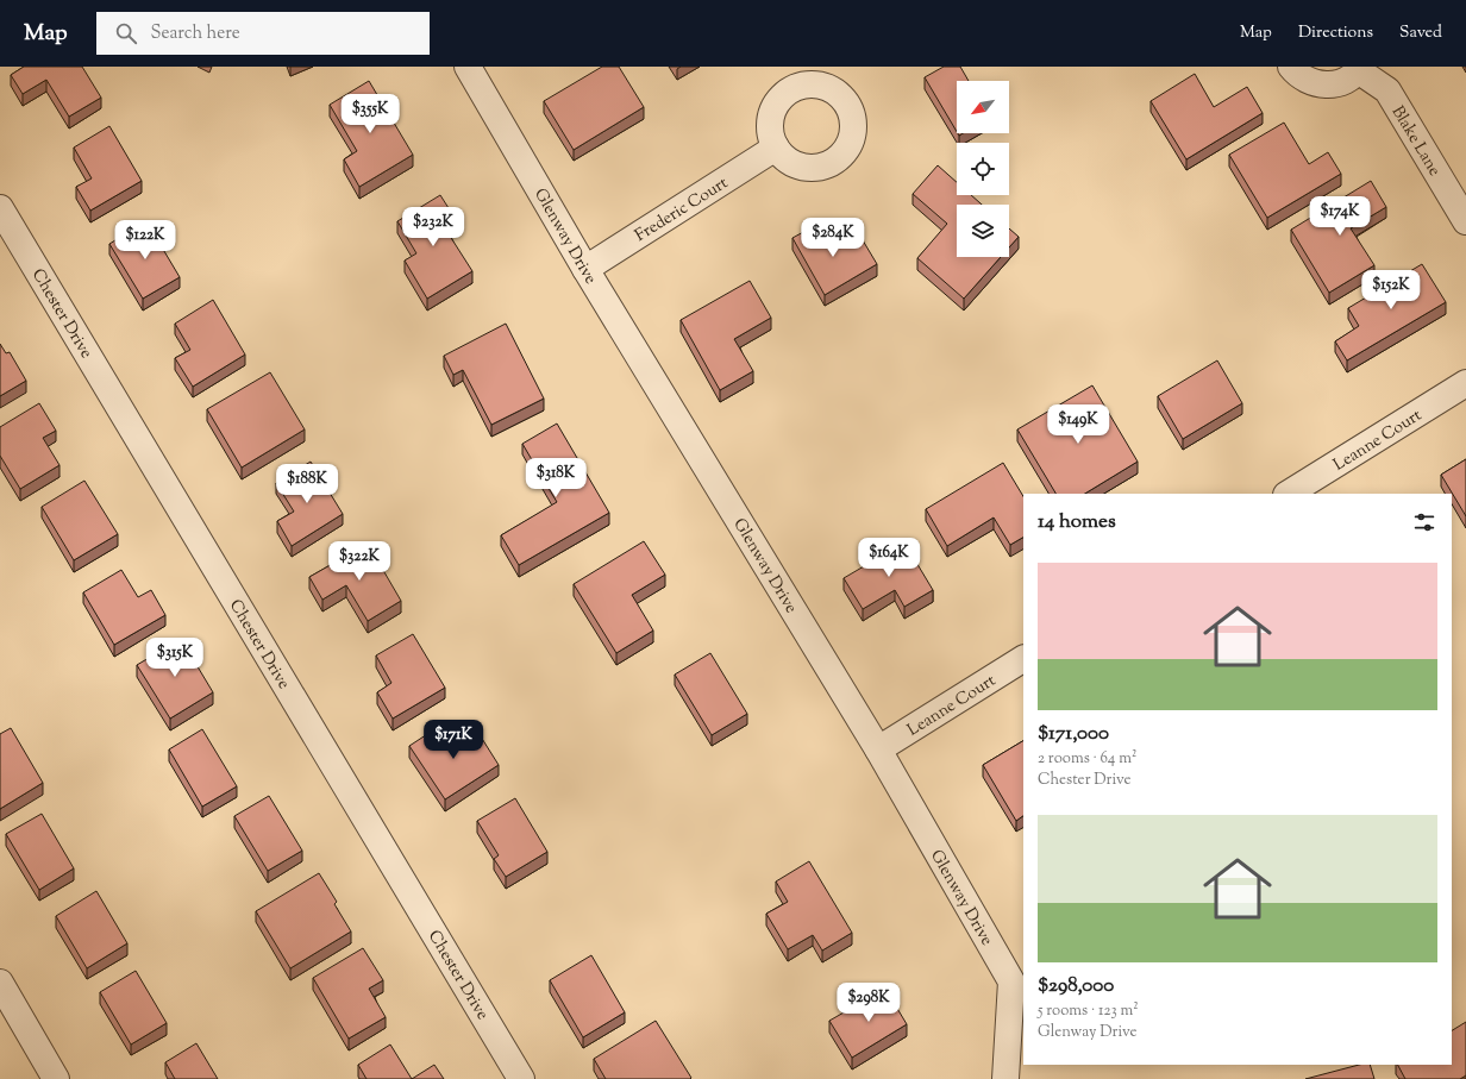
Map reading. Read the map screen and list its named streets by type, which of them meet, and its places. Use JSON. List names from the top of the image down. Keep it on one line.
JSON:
{"streets":{"street":["Blake Lane","Frederic Court","Glenway Drive","Chester Drive","Leanne Court"]},"crossings":[["Frederic Court","Glenway Drive"],["Glenway Drive","Leanne Court"]],"north":"bottom left","page":{"header":"Map","search":"Search here","nav":["Map","Directions","Saved"],"price":["$355K","$174K","$232K","$284K","$122K","$152K","$149K","$318K","$188K","$164K","$322K","$315K","$171K","$298K"],"heading":"14 homes","list":[{"name":"$171,000","note":"2 rooms · 64 m² · Chester Drive"},{"name":"$298,000","note":"5 rooms · 123 m² · Glenway Drive"}]}}
